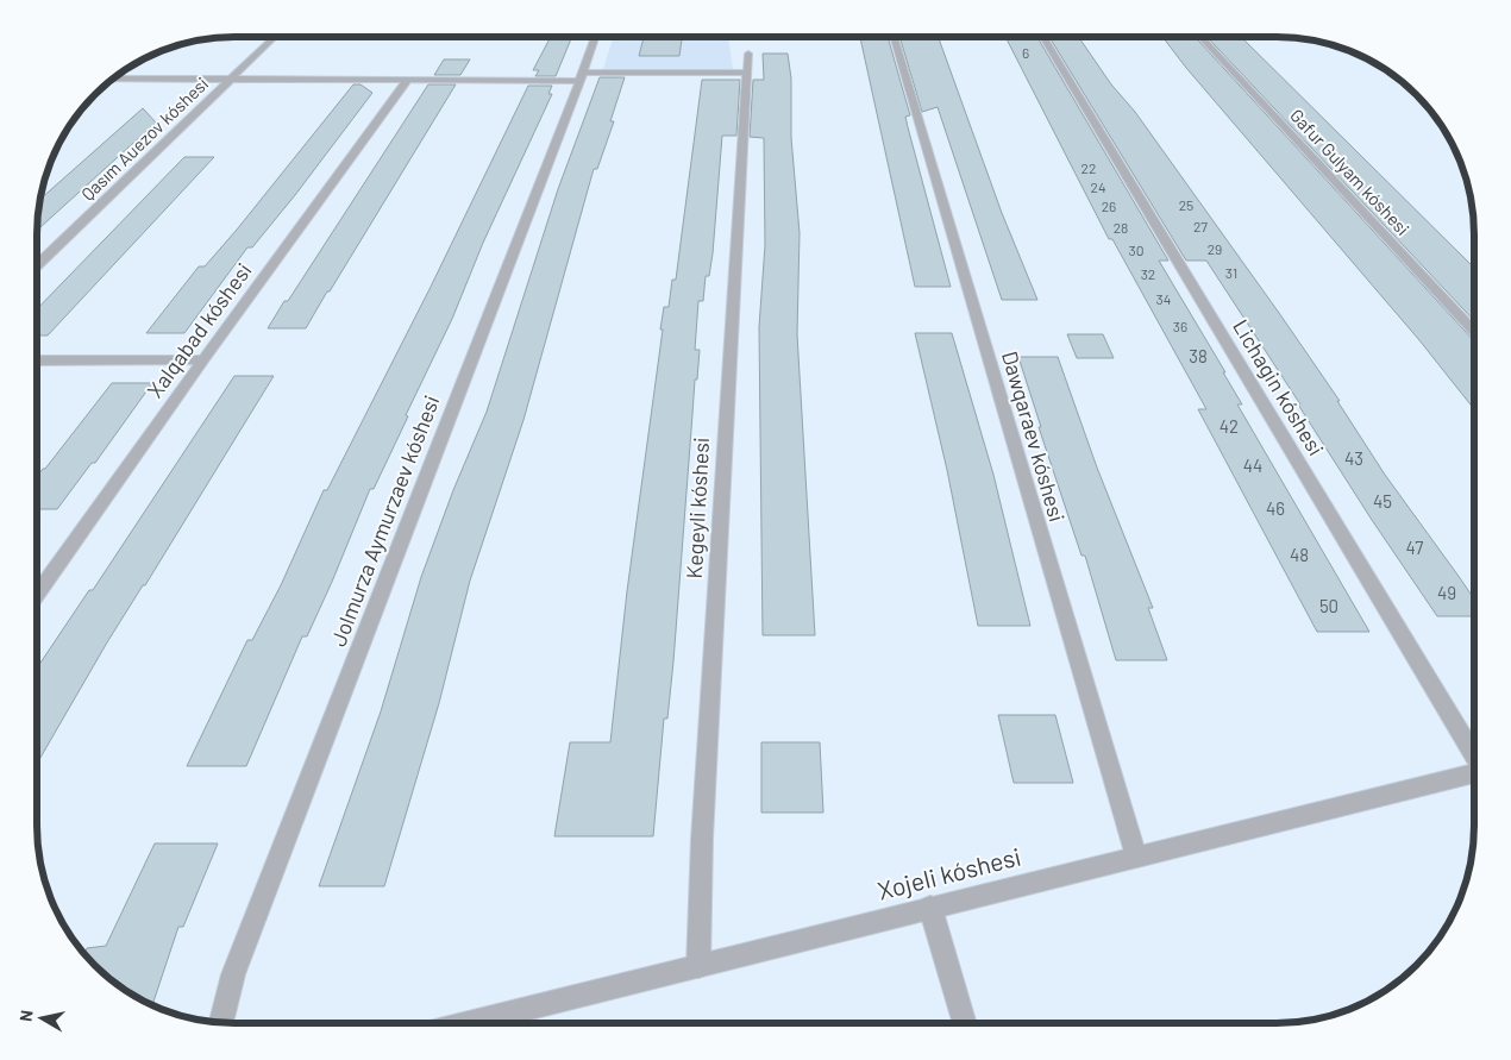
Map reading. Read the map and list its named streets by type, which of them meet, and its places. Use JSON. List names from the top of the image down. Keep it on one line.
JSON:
{"streets":{"street":["Qasım Auezov kóshesi","Gafur Gulyam kóshesi","Xalqabad kóshesi","Lichagin kóshesi","Dawqaraev kóshesi","Kegeyli kóshesi","Jolmurza Aymurzaev kóshesi","Xojeli kóshesi"]},"crossings":[["Dawqaraev kóshesi","Xojeli kóshesi"],["Kegeyli kóshesi","Xojeli kóshesi"]],"house_numbers":["6","22","24","25","26","27","28","29","30","31","32","34","36","38","42","43","44","45","46","47","48","49","50"],"north":"left"}
